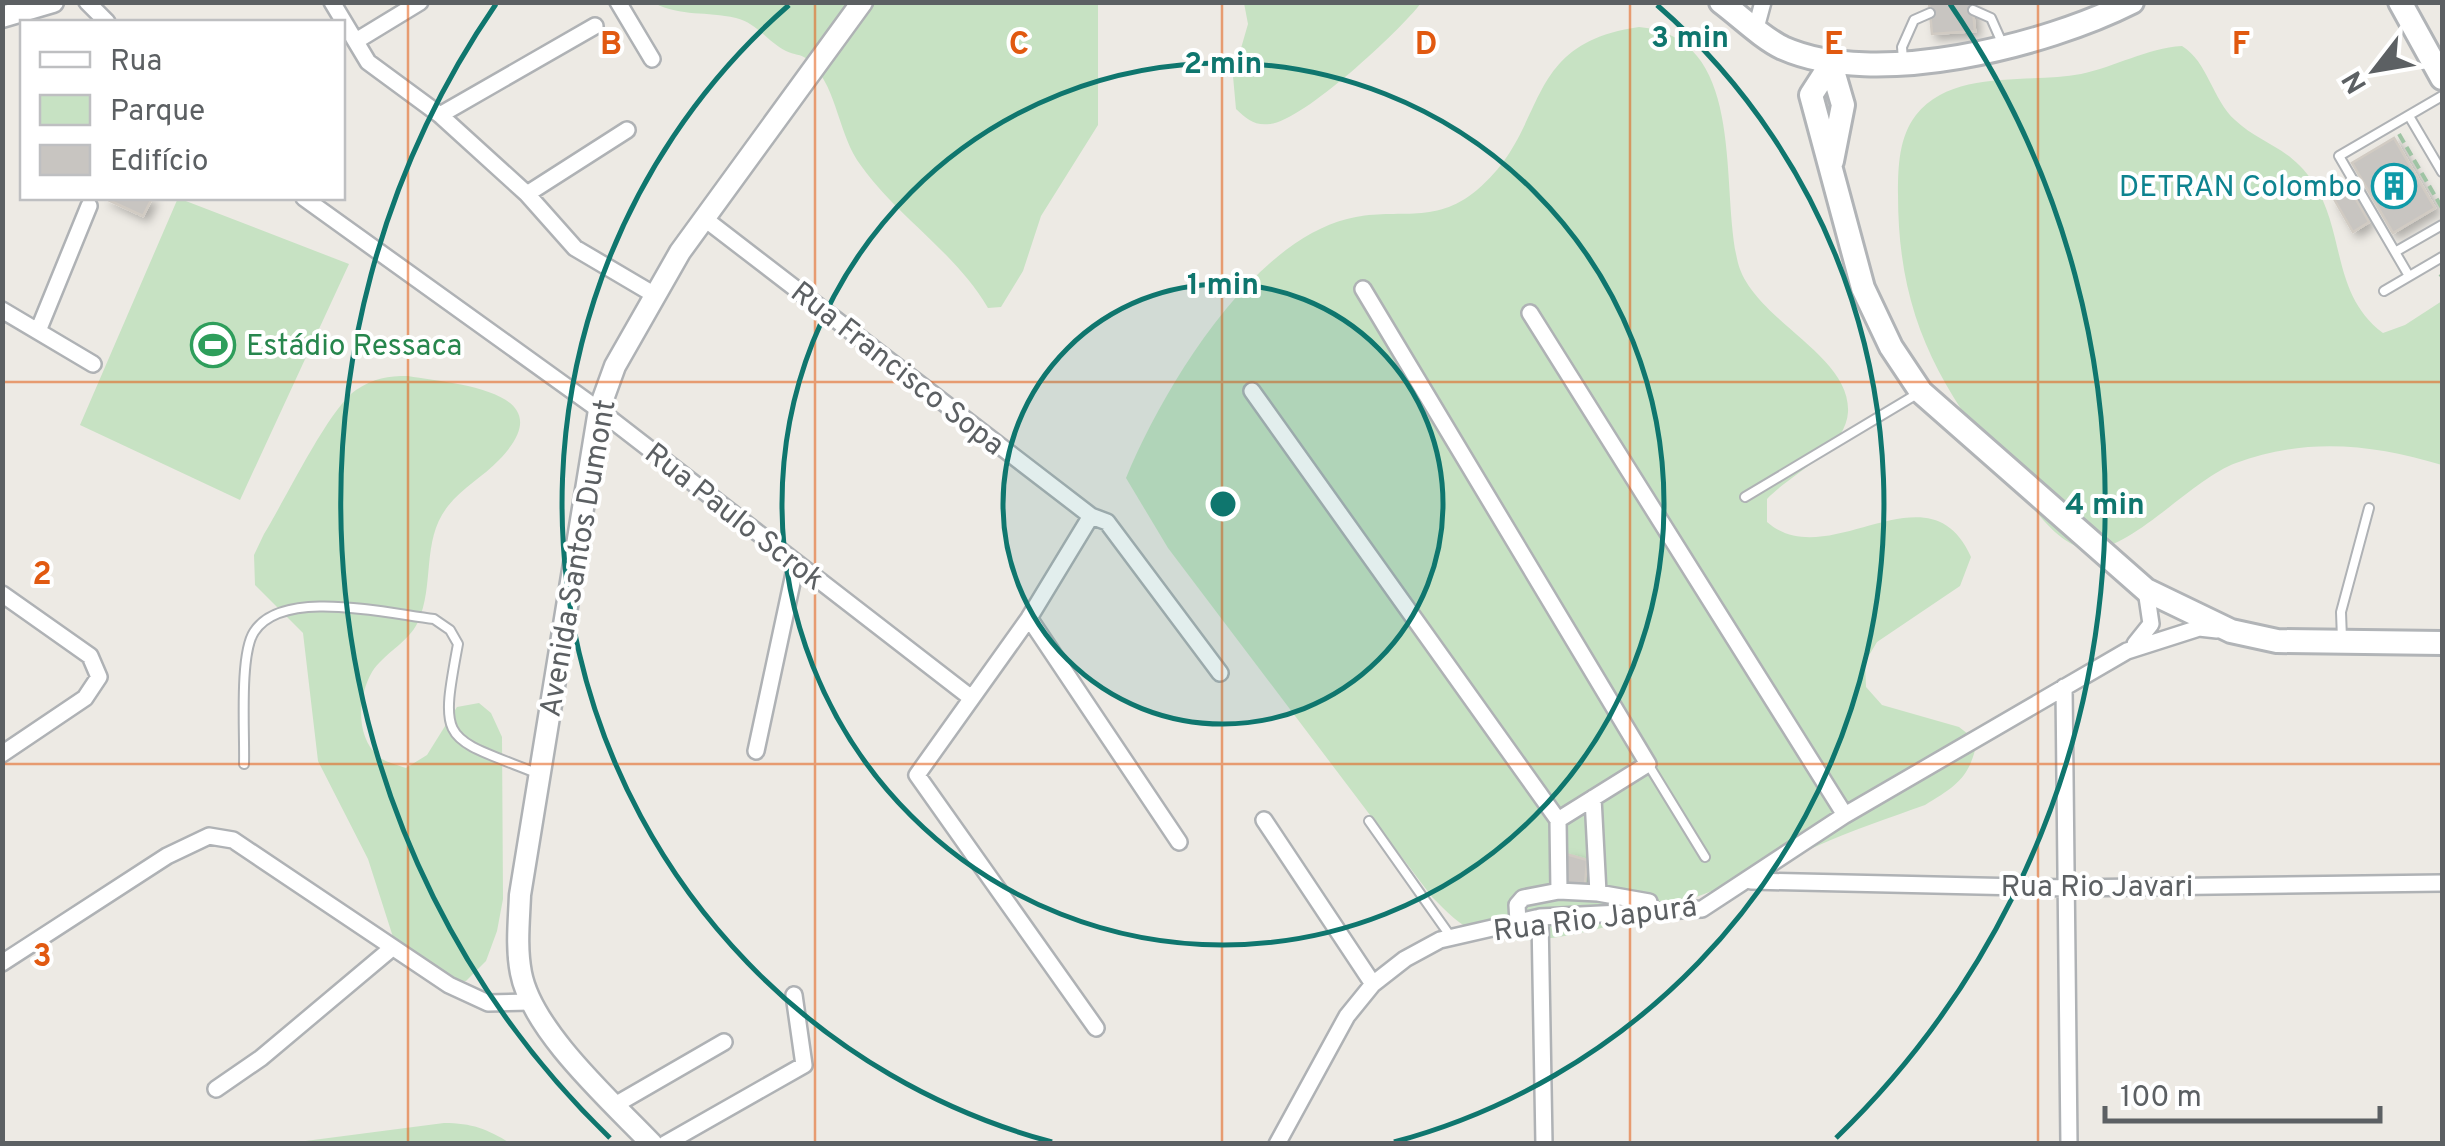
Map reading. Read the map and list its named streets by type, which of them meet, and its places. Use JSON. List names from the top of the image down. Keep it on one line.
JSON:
{"streets":{"street":["Rua Francisco Sopa","Rua Paulo Scrok","Avenida Santos Dumont","Rua Rio Javari","Rua Rio Japurá"]},"crossings":[["Rua Francisco Sopa","Avenida Santos Dumont"],["Rua Paulo Scrok","Avenida Santos Dumont"],["Rua Rio Javari","Rua Rio Japurá"]],"places":{"building":["DETRAN Colombo"],"sports":["Estádio Ressaca"]},"legend":["Rua","Parque","Edifício"],"scale_bar":"100 m","north":"bottom left","grid":{"columns":["B","C","D","E","F"],"rows":["2","3"]},"rings":["3 min","2 min","1 min","4 min"]}
